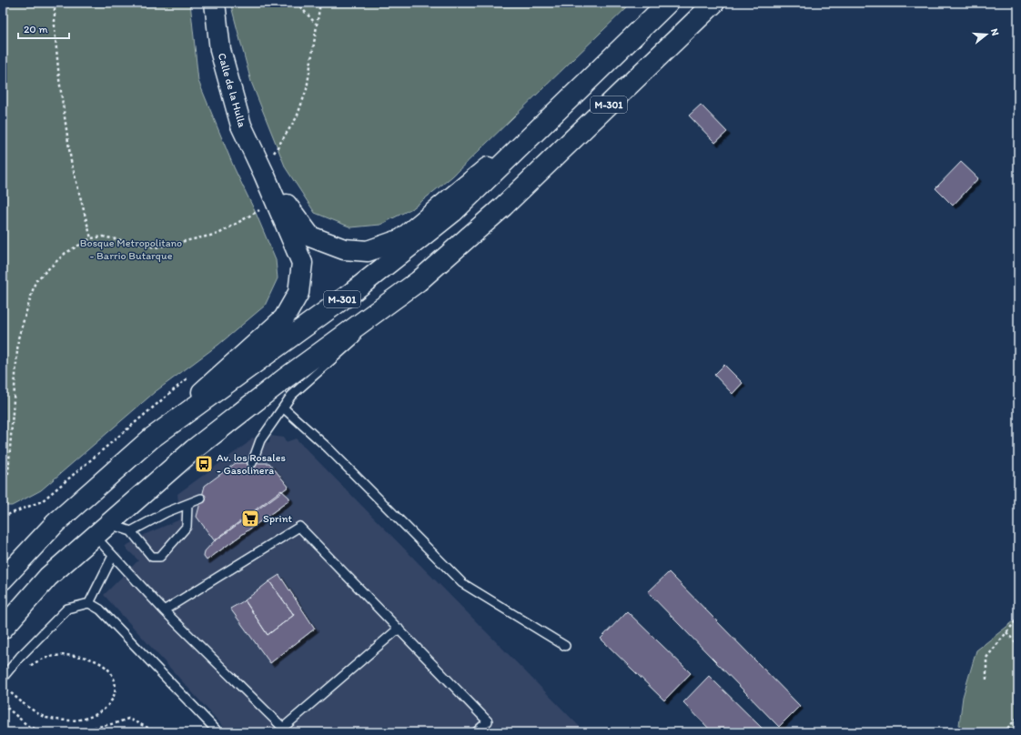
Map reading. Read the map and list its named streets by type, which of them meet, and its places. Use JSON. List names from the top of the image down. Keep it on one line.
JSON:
{"streets":{"main road":["Calle de la Hulla","M-301"]},"parks":["Bosque Metropolitano - Barrio Butarque"],"places":{"bus stop":["Av. los Rosales - Gasolinera"],"supermarket":["Sprint"]},"scale_bar":"20 m","north":"right"}
